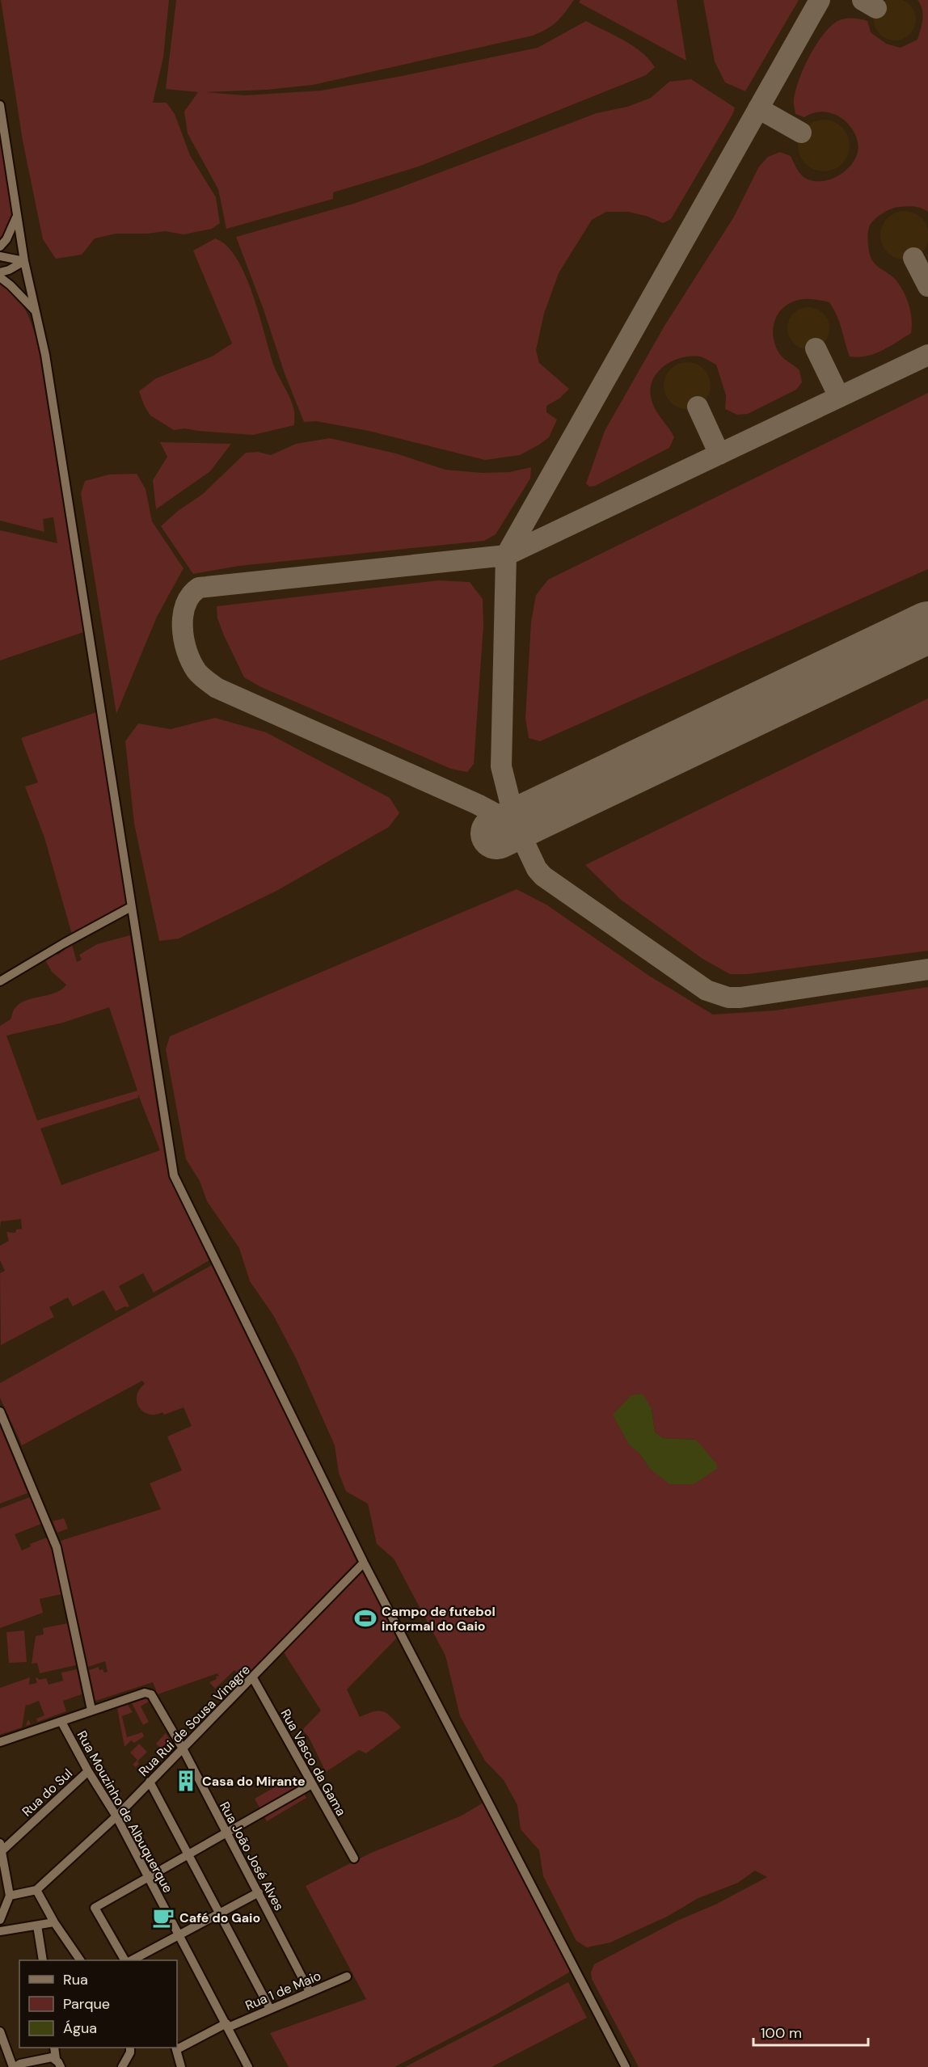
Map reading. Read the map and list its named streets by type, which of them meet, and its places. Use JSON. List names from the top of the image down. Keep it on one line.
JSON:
{"streets":{"street":["Rua Rui de Sousa Vinagre","Rua Vasco da Gama","Rua do Sul","Rua Mouzinho de Albuquerque","Rua João José Alves","Rua 1 de Maio"]},"crossings":[["Rua Rui de Sousa Vinagre","Rua Vasco da Gama"],["Rua Rui de Sousa Vinagre","Rua Mouzinho de Albuquerque"],["Rua Rui de Sousa Vinagre","Rua João José Alves"],["Rua do Sul","Rua Mouzinho de Albuquerque"],["Rua Mouzinho de Albuquerque","Rua João José Alves"],["Rua Mouzinho de Albuquerque","Rua 1 de Maio"],["Rua João José Alves","Rua 1 de Maio"]],"places":{"sports":["Campo de futebol informal do Gaio"],"building":["Casa do Mirante"],"cafe":["Café do Gaio"]},"legend":["Rua","Parque","Água"],"scale_bar":"100 m"}
